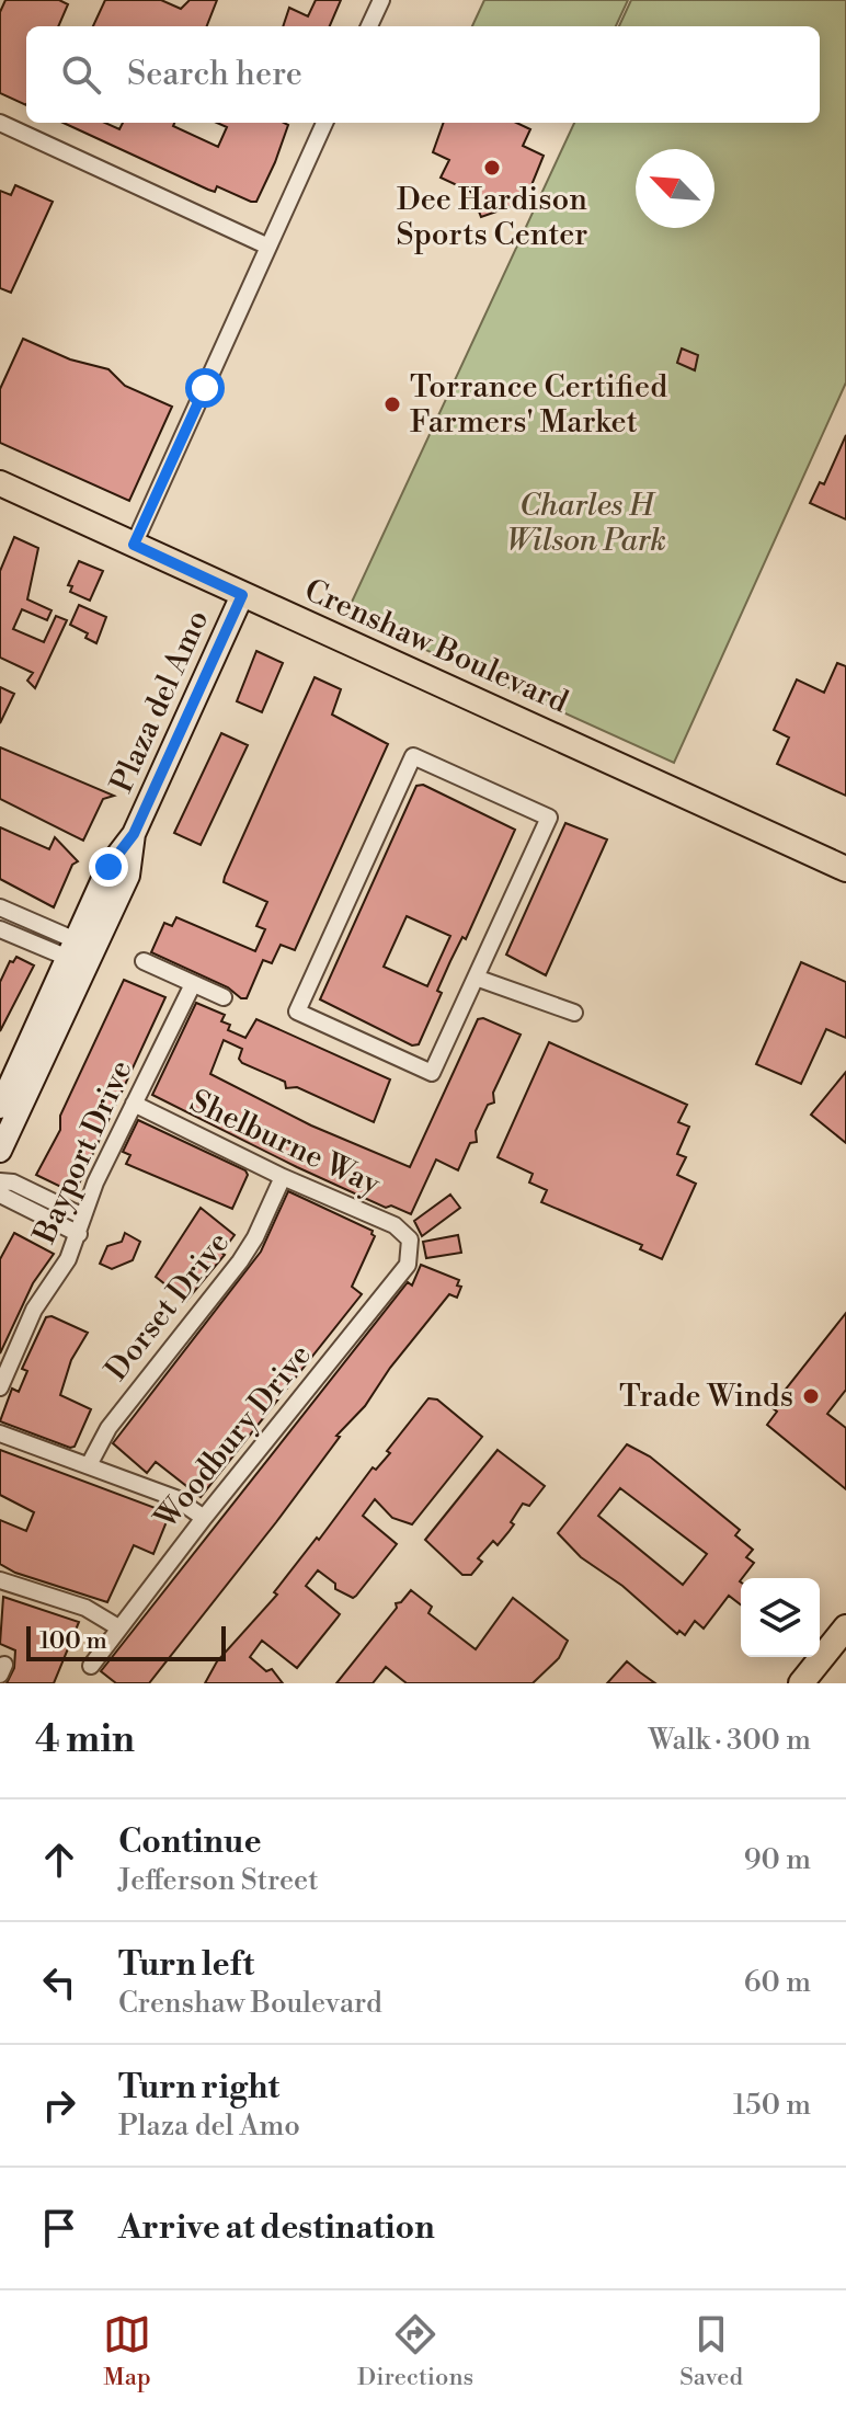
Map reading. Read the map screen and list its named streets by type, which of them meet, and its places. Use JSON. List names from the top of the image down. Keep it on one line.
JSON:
{"streets":{"main road":["Crenshaw Boulevard","Plaza del Amo"],"street":["Shelburne Way","Bayport Drive","Dorset Drive","Woodbury Drive"]},"crossings":[["Crenshaw Boulevard","Plaza del Amo"],["Shelburne Way","Bayport Drive"],["Shelburne Way","Dorset Drive"],["Shelburne Way","Woodbury Drive"]],"parks":["Charles H Wilson Park"],"places":["Dee Hardison Sports Center","Torrance Certified Farmers' Market","Trade Winds"],"scale_bar":"100 m","north":"top left","page":{"search":"Search here","scale":"100 m","heading":["4 min","Walk · 300 m"],"list":[["Continue","Jefferson Street","90 m"],["Turn left","Crenshaw Boulevard","60 m"],["Turn right","Plaza del Amo","150 m"],"Arrive at destination"],"nav":["Map","Directions","Saved"]}}
